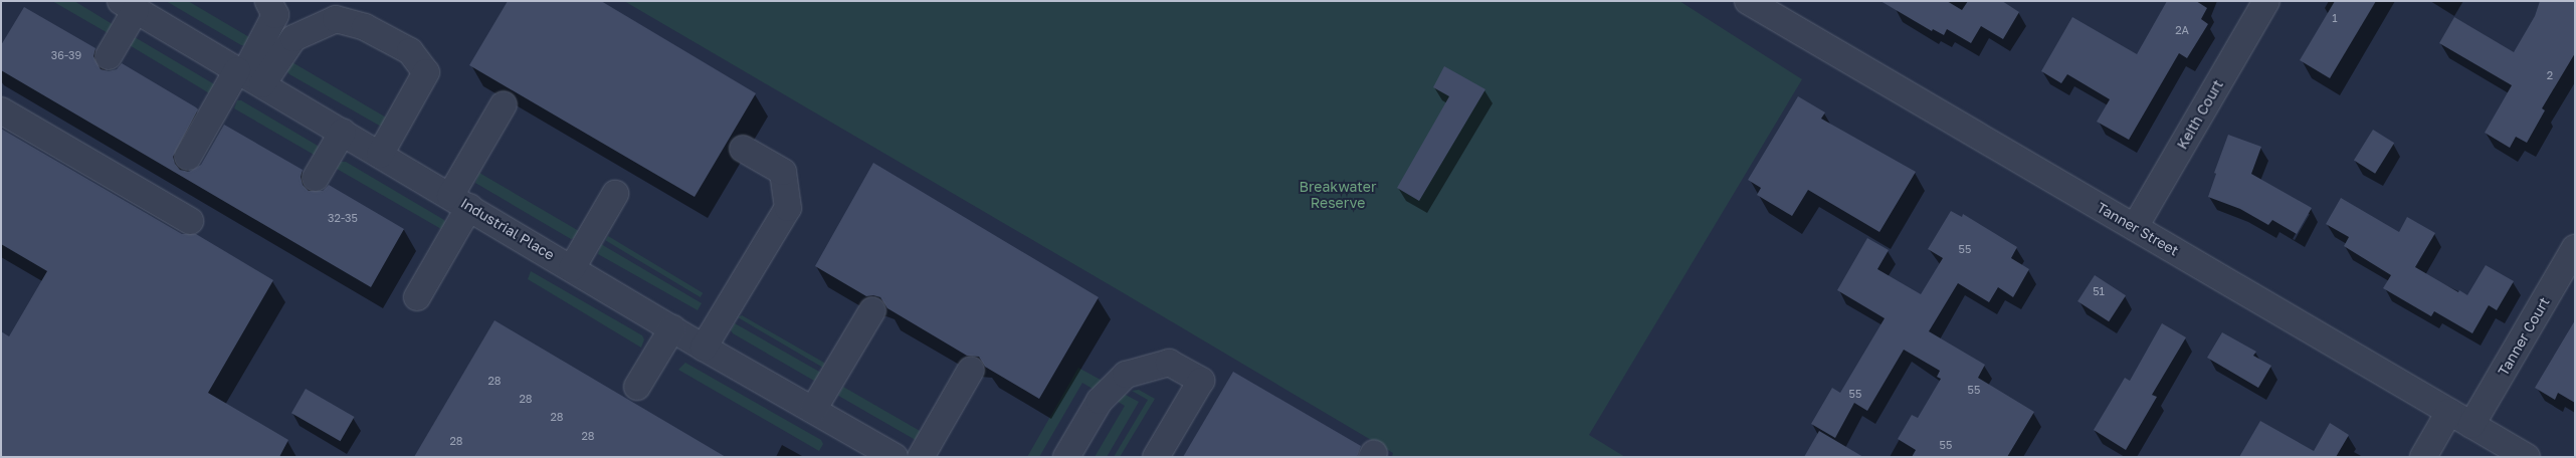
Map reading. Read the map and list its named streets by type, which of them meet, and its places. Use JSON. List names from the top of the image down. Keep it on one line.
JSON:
{"streets":{"street":["Keith Court","Industrial Place","Tanner Street","Tanner Court"]},"crossings":[["Keith Court","Tanner Street"],["Tanner Street","Tanner Court"]],"parks":["Breakwater Reserve"],"house_numbers":["1","2A","36-39","2","32-35","55","51","28","55","55","28","28","28","28","55"]}
